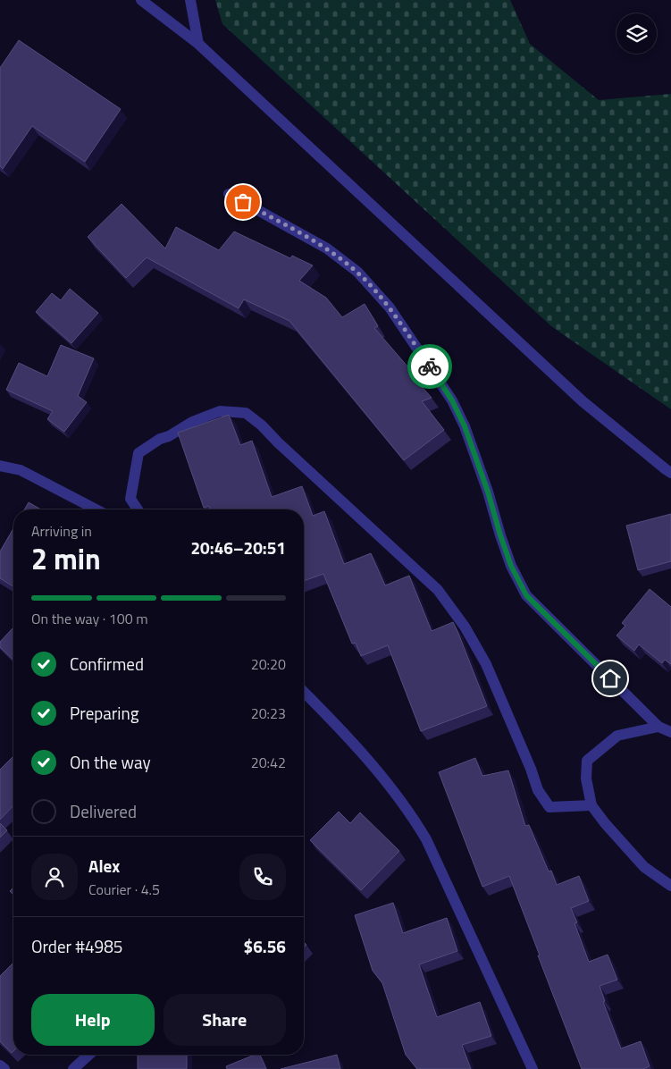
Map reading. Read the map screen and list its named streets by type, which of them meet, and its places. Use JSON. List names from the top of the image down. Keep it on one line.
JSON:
{"page":{"heading":["2 min","Arriving in","20:46–20:51"],"panel":["Alex","Courier · 4.5","Order #4985","$6.56"],"bar":"On the way · 100 m","list":[["Confirmed","20:20"],["Preparing","20:23"],["On the way","20:42"],"Delivered"],"buttons":["Help","Share"]}}
